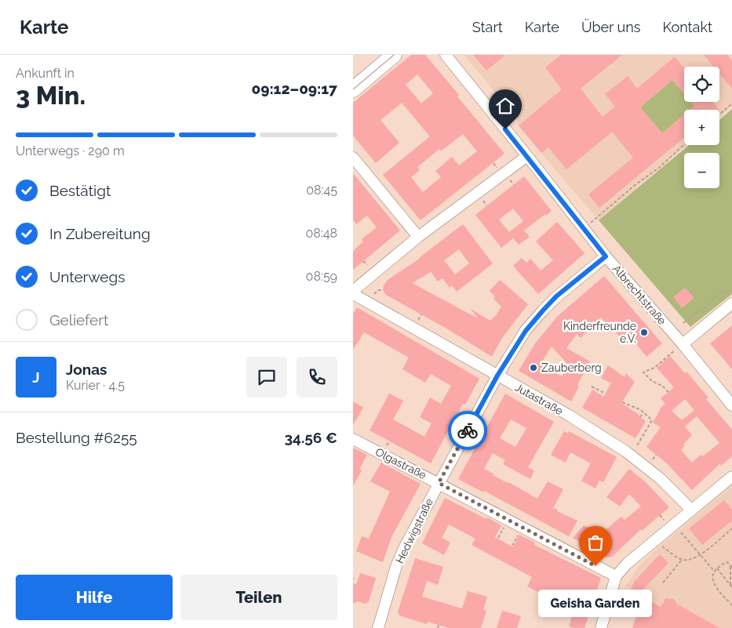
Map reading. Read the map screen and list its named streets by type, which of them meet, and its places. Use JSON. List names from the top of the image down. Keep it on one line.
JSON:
{"streets":{"street":["Albrechtstraße","Jutastraße","Olgastraße","Hedwigstraße"]},"crossings":[["Albrechtstraße","Hedwigstraße"],["Jutastraße","Hedwigstraße"],["Olgastraße","Hedwigstraße"]],"places":["Kinderfreunde e.V.","Zauberberg","Geisha Garden"],"page":{"header":"Karte","nav":["Start","Karte","Über uns","Kontakt"],"heading":["3 Min.","Ankunft in","09:12–09:17"],"panel":["Jonas","Kurier · 4.5","Bestellung #6255","34.56 €"],"map_buttons":["+","−"],"bar":"Unterwegs · 290 m","list":[["Bestätigt","08:45"],["In Zubereitung","08:48"],["Unterwegs","08:59"],"Geliefert"],"round":"J","buttons":["Hilfe","Teilen"],"bubble":"Geisha Garden"}}
